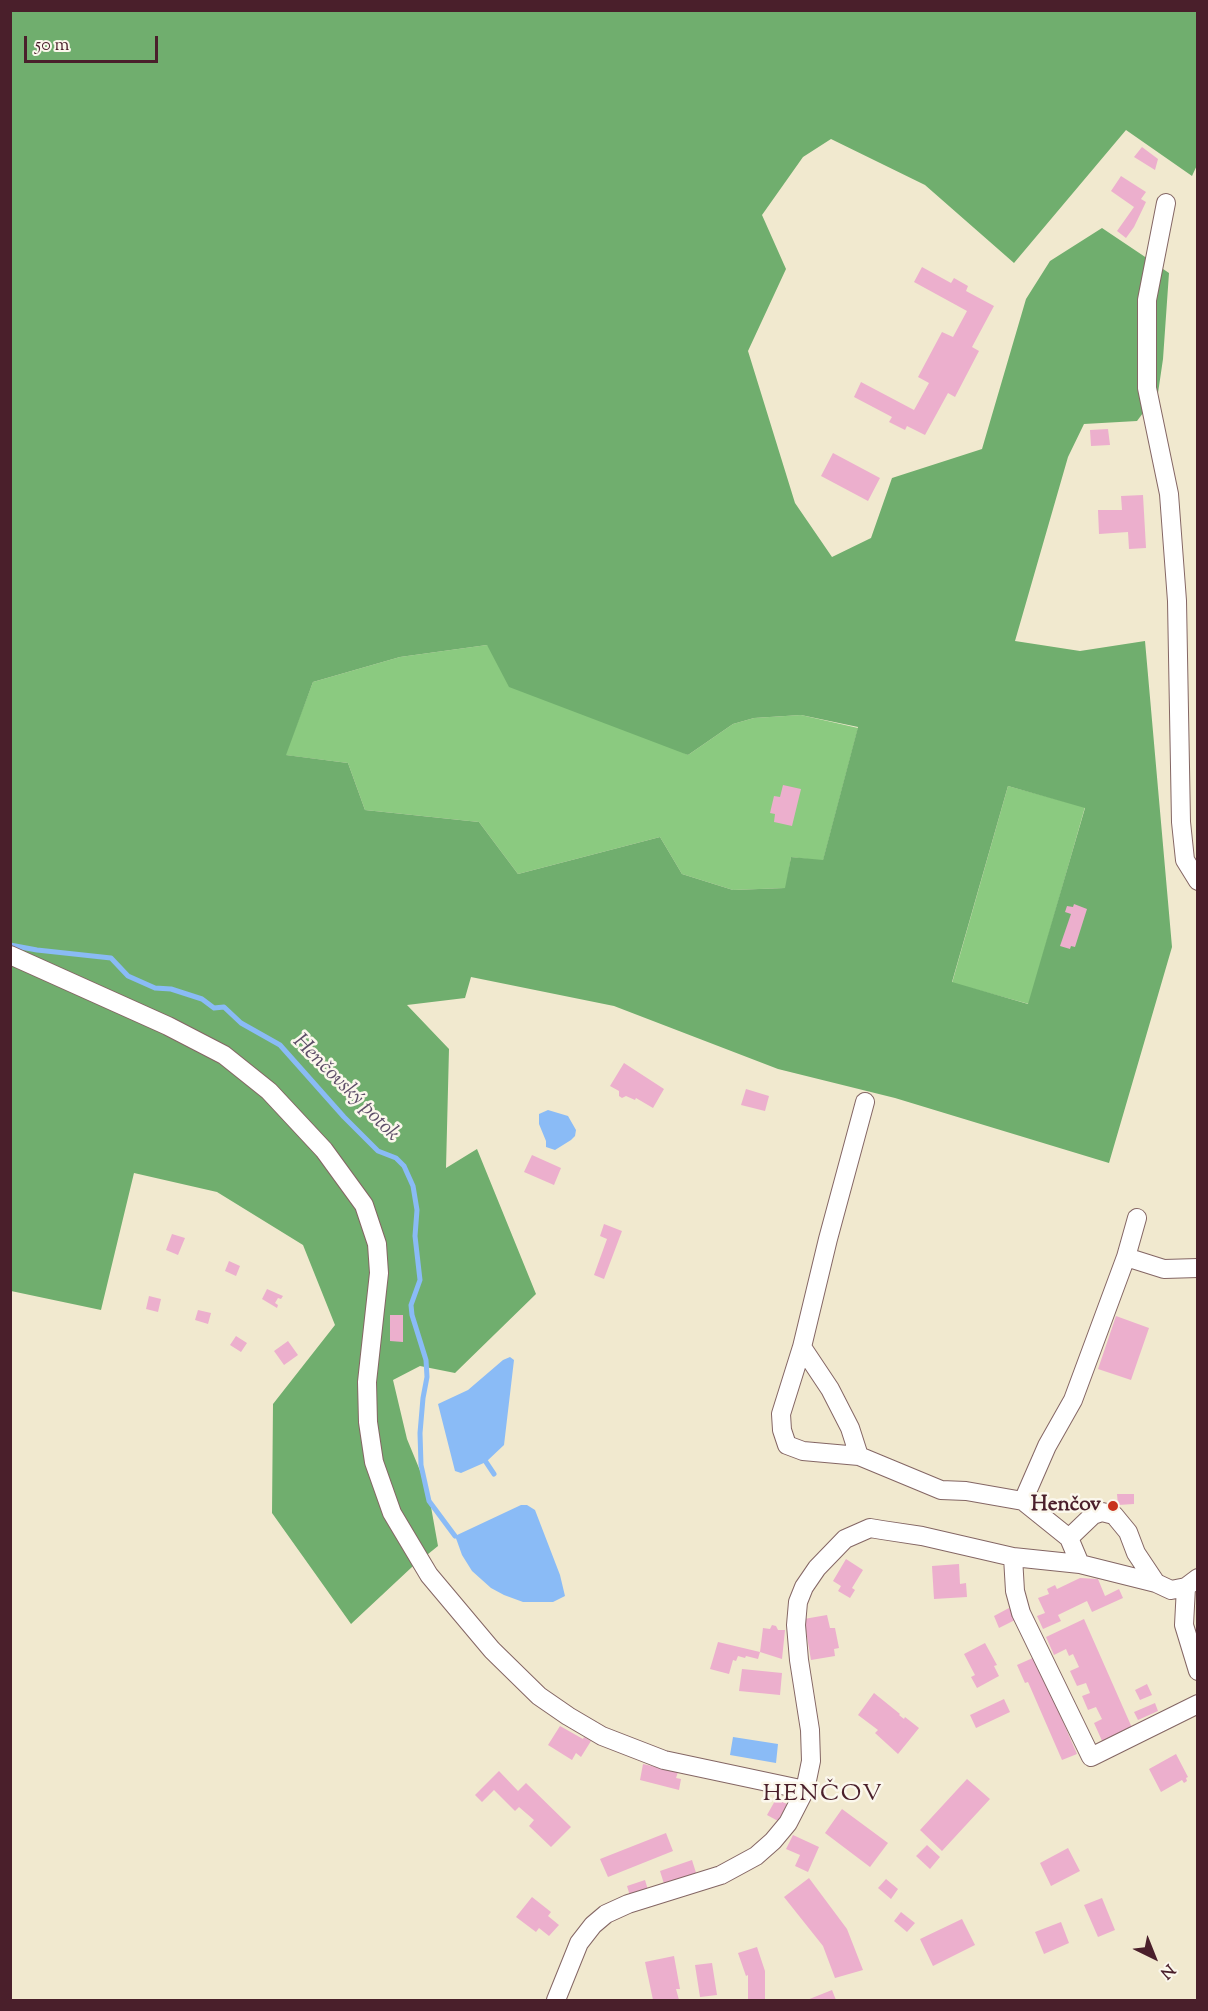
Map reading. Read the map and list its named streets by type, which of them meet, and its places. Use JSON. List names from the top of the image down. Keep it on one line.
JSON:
{"districts":["HENČOV"],"water":["Henčovský potok"],"places":["Henčov"],"scale_bar":"50 m","north":"bottom right"}
